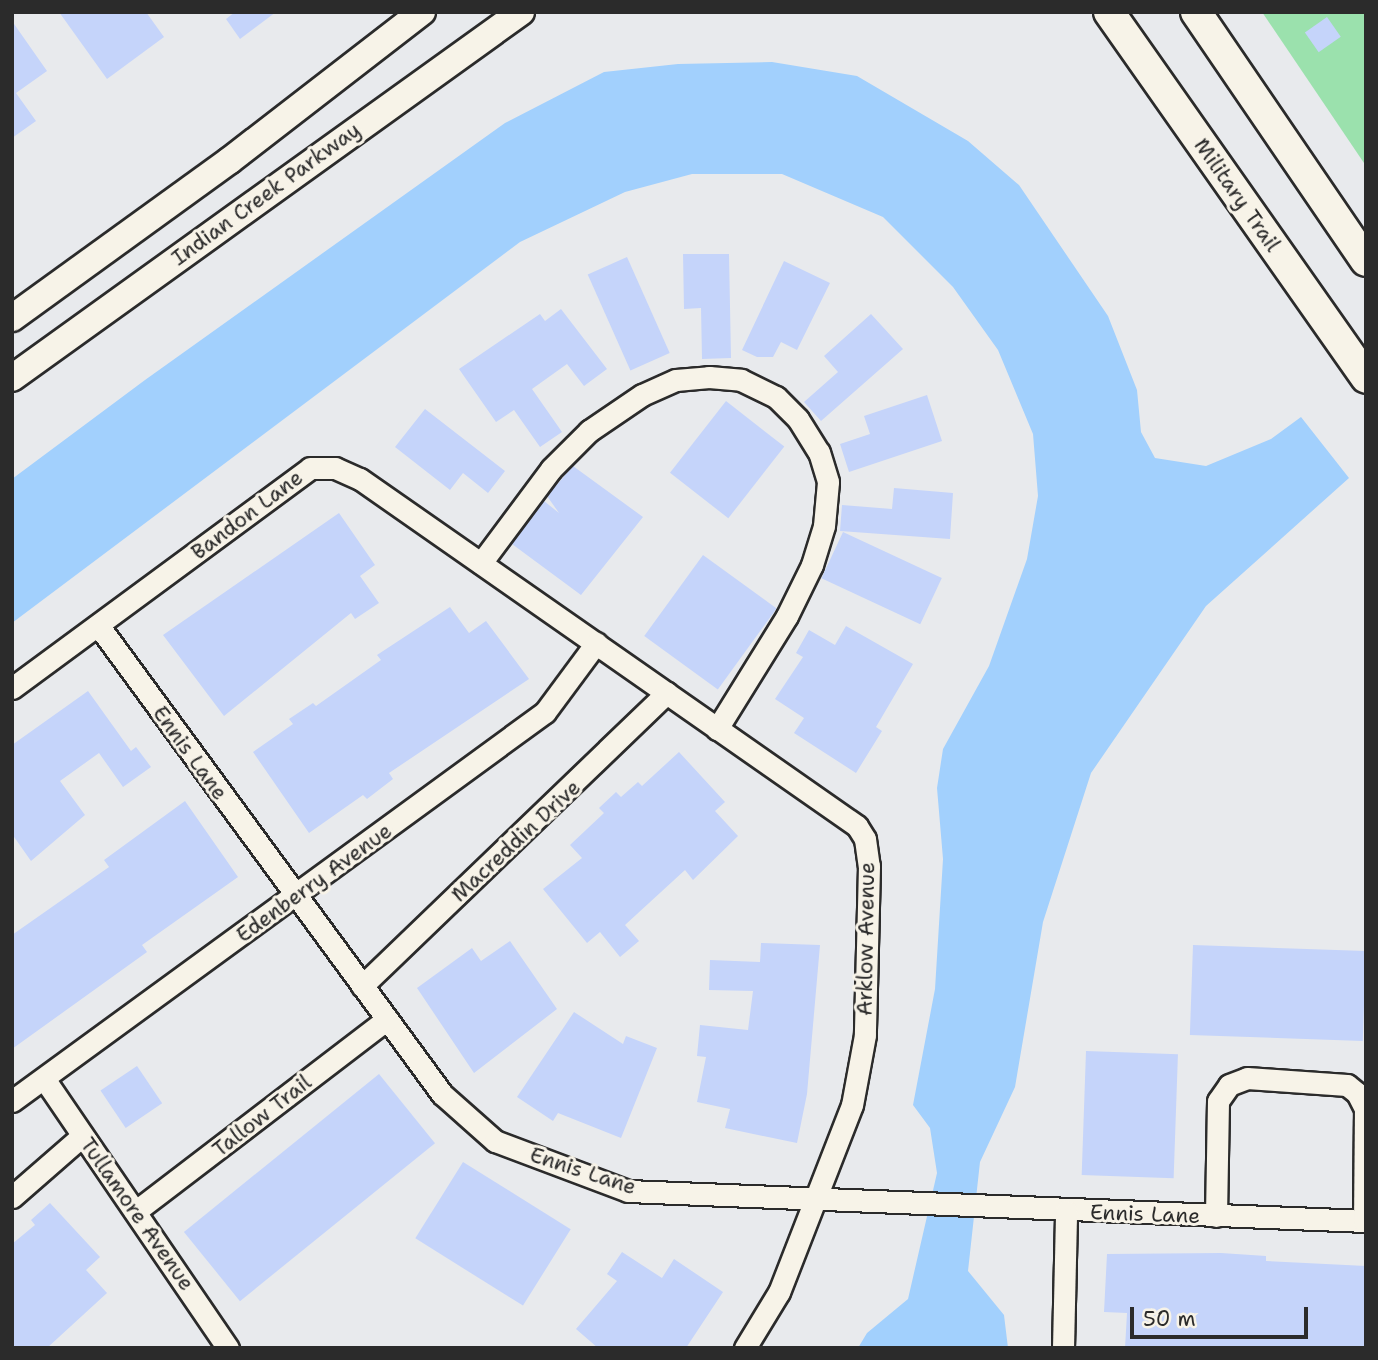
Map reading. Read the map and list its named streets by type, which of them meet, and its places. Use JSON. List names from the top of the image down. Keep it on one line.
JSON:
{"streets":{"main road":["Military Trail"],"street":["Indian Creek Parkway","Bandon Lane","Ennis Lane","Macreddin Drive","Edenberry Avenue","Arklow Avenue","Tallow Trail","Tullamore Avenue"]},"crossings":[["Bandon Lane","Ennis Lane"],["Bandon Lane","Edenberry Avenue"],["Bandon Lane","Arklow Avenue"],["Ennis Lane","Macreddin Drive"],["Ennis Lane","Edenberry Avenue"],["Ennis Lane","Arklow Avenue"],["Ennis Lane","Tallow Trail"],["Macreddin Drive","Arklow Avenue"],["Edenberry Avenue","Arklow Avenue"],["Edenberry Avenue","Tullamore Avenue"],["Tallow Trail","Tullamore Avenue"]],"scale_bar":"50 m"}
